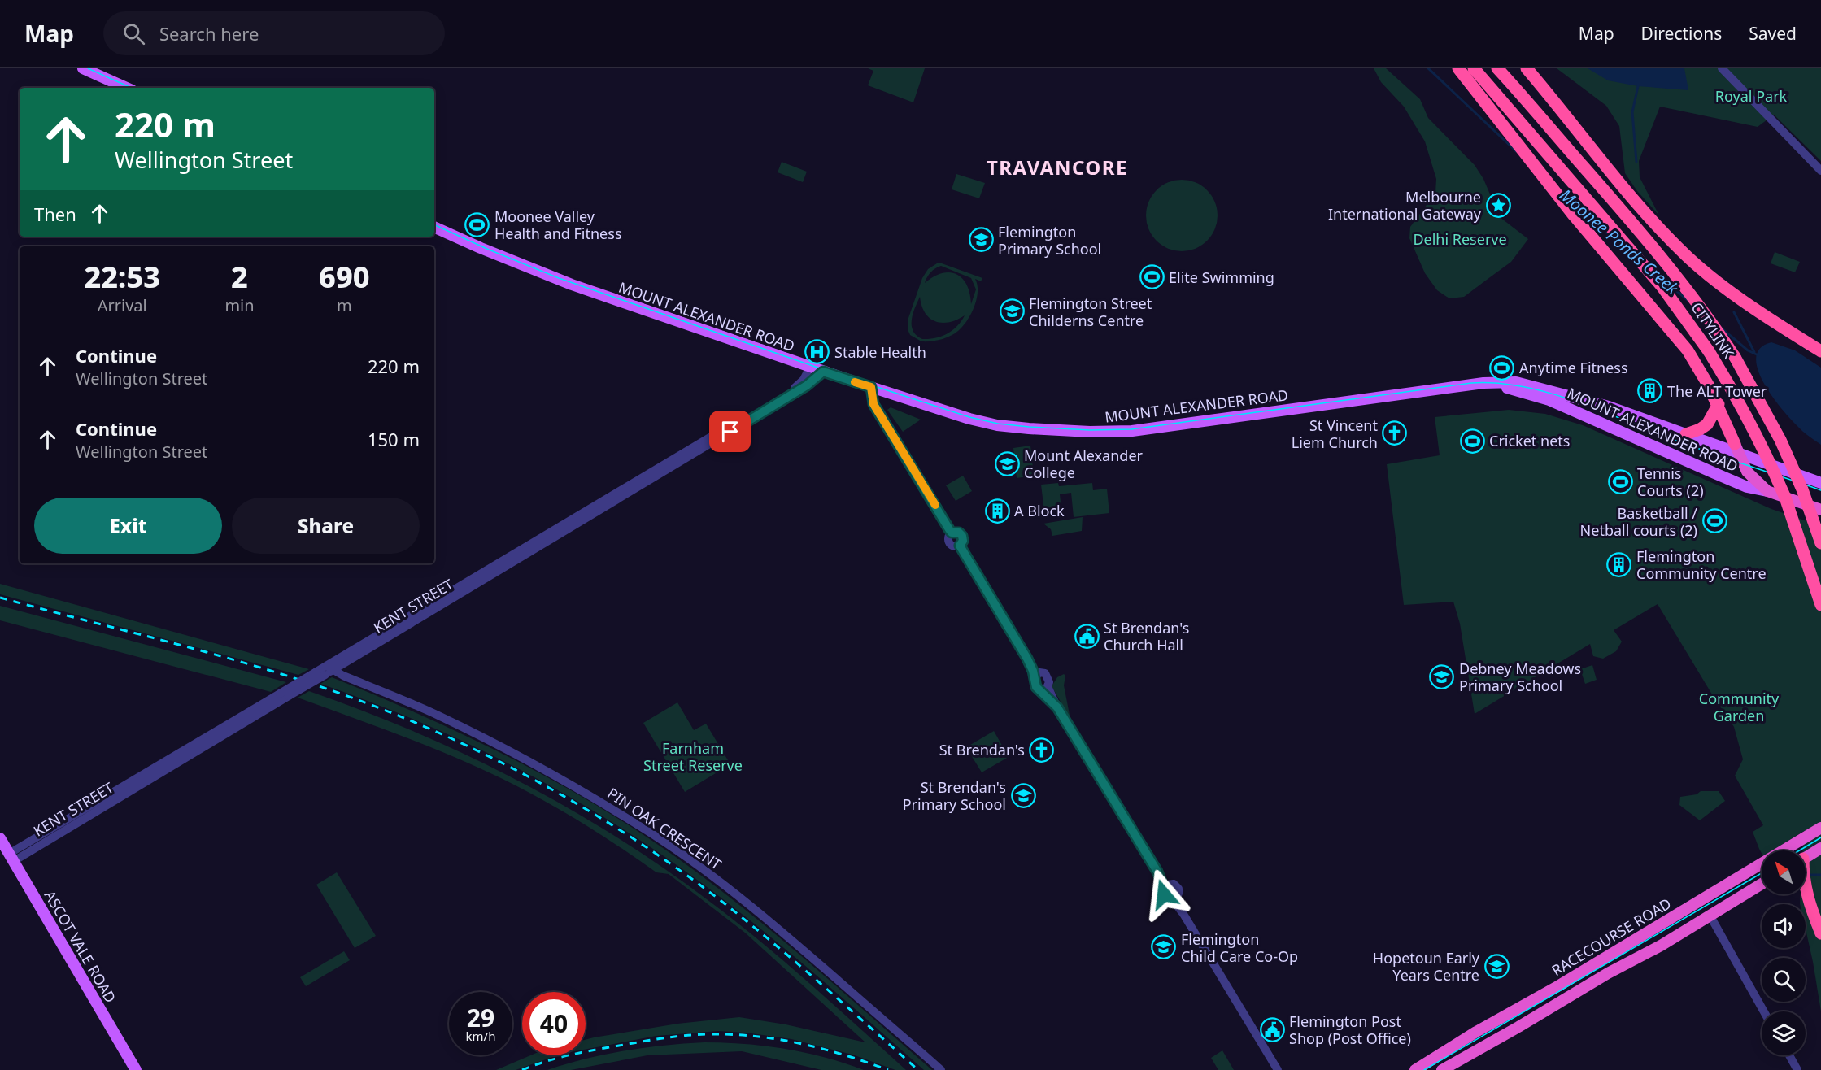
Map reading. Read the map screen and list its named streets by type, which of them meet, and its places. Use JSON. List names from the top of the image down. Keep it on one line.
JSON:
{"streets":{"highway":["MOUNT ALEXANDER ROAD","CITYLINK","RACECOURSE ROAD"],"main road":["ASCOT VALE ROAD"],"street":["KENT STREET","PIN OAK CRESCENT"]},"crossings":[["MOUNT ALEXANDER ROAD","KENT STREET"],["KENT STREET","PIN OAK CRESCENT"],["KENT STREET","ASCOT VALE ROAD"]],"districts":["TRAVANCORE"],"water":["Moonee Ponds Creek"],"parks":["Royal Park","Delhi Reserve","Community Garden","Farnham Street Reserve"],"places":{"place":["Melbourne International Gateway"],"sports":["Moonee Valley Health and Fitness","Elite Swimming","Anytime Fitness","Cricket nets","Tennis Courts (2)","Basketball / Netball courts (2)"],"school or university":["Flemington Primary School","Flemington Street Childerns Centre","Mount Alexander College","Debney Meadows Primary School","St Brendan's Primary School","Flemington Child Care Co-Op","Hopetoun Early Years Centre"],"hospital":["Stable Health"],"building":["The ALT Tower","A Block","Flemington Community Centre"],"church":["St Vincent Liem Church","St Brendan's"],"public building":["St Brendan's Church Hall","Flemington Post Shop (Post Office)"]},"north":"top left","page":{"header":"Map","search":"Search here","nav":["Map","Directions","Saved"],"turn":["220 m","Wellington Street"],"then":"Then","eta":["22:53","Arrival","2","min","690","m"],"list":[{"name":"Continue","note":"Wellington Street","value":"220 m"},{"name":"Continue","note":"Wellington Street","value":"150 m"}],"buttons":["Exit","Share"],"speed":"29 km/h","limit":"40"}}
